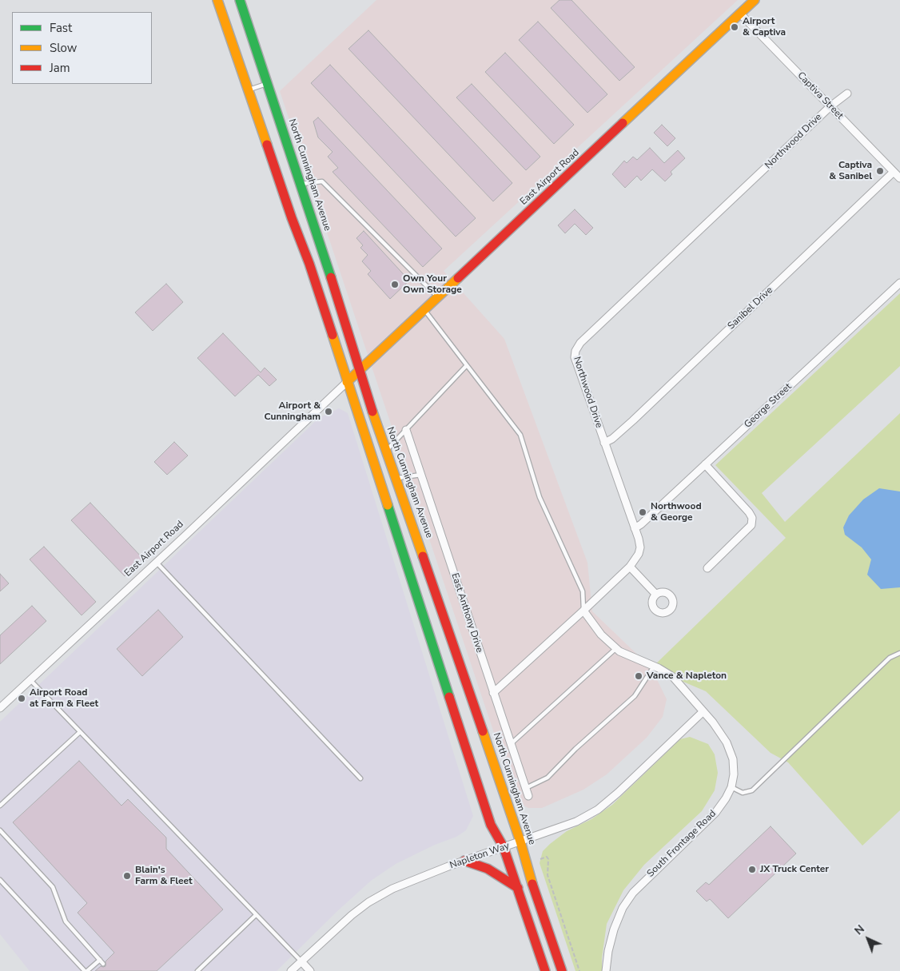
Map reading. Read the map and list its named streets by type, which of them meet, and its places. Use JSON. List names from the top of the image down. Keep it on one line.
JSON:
{"streets":{"main road":["North Cunningham Avenue","East Airport Road"],"street":["Captiva Street","Northwood Drive","Sanibel Drive","George Street","East Anthony Drive","South Frontage Road","Napleton Way"]},"crossings":[["Captiva Street","Northwood Drive"],["Captiva Street","East Airport Road"],["Captiva Street","Sanibel Drive"],["Northwood Drive","Sanibel Drive"],["Northwood Drive","George Street"],["Northwood Drive","East Anthony Drive"],["Northwood Drive","South Frontage Road"],["North Cunningham Avenue","East Airport Road"],["North Cunningham Avenue","Napleton Way"],["South Frontage Road","Napleton Way"]],"places":["Airport & Captiva","Captiva & Sanibel","Own Your Own Storage","Airport & Cunningham","Northwood & George","Vance & Napleton","Airport Road at Farm & Fleet","JX Truck Center","Blain's Farm & Fleet"],"legend":["Fast","Slow","Jam"],"north":"top left"}
